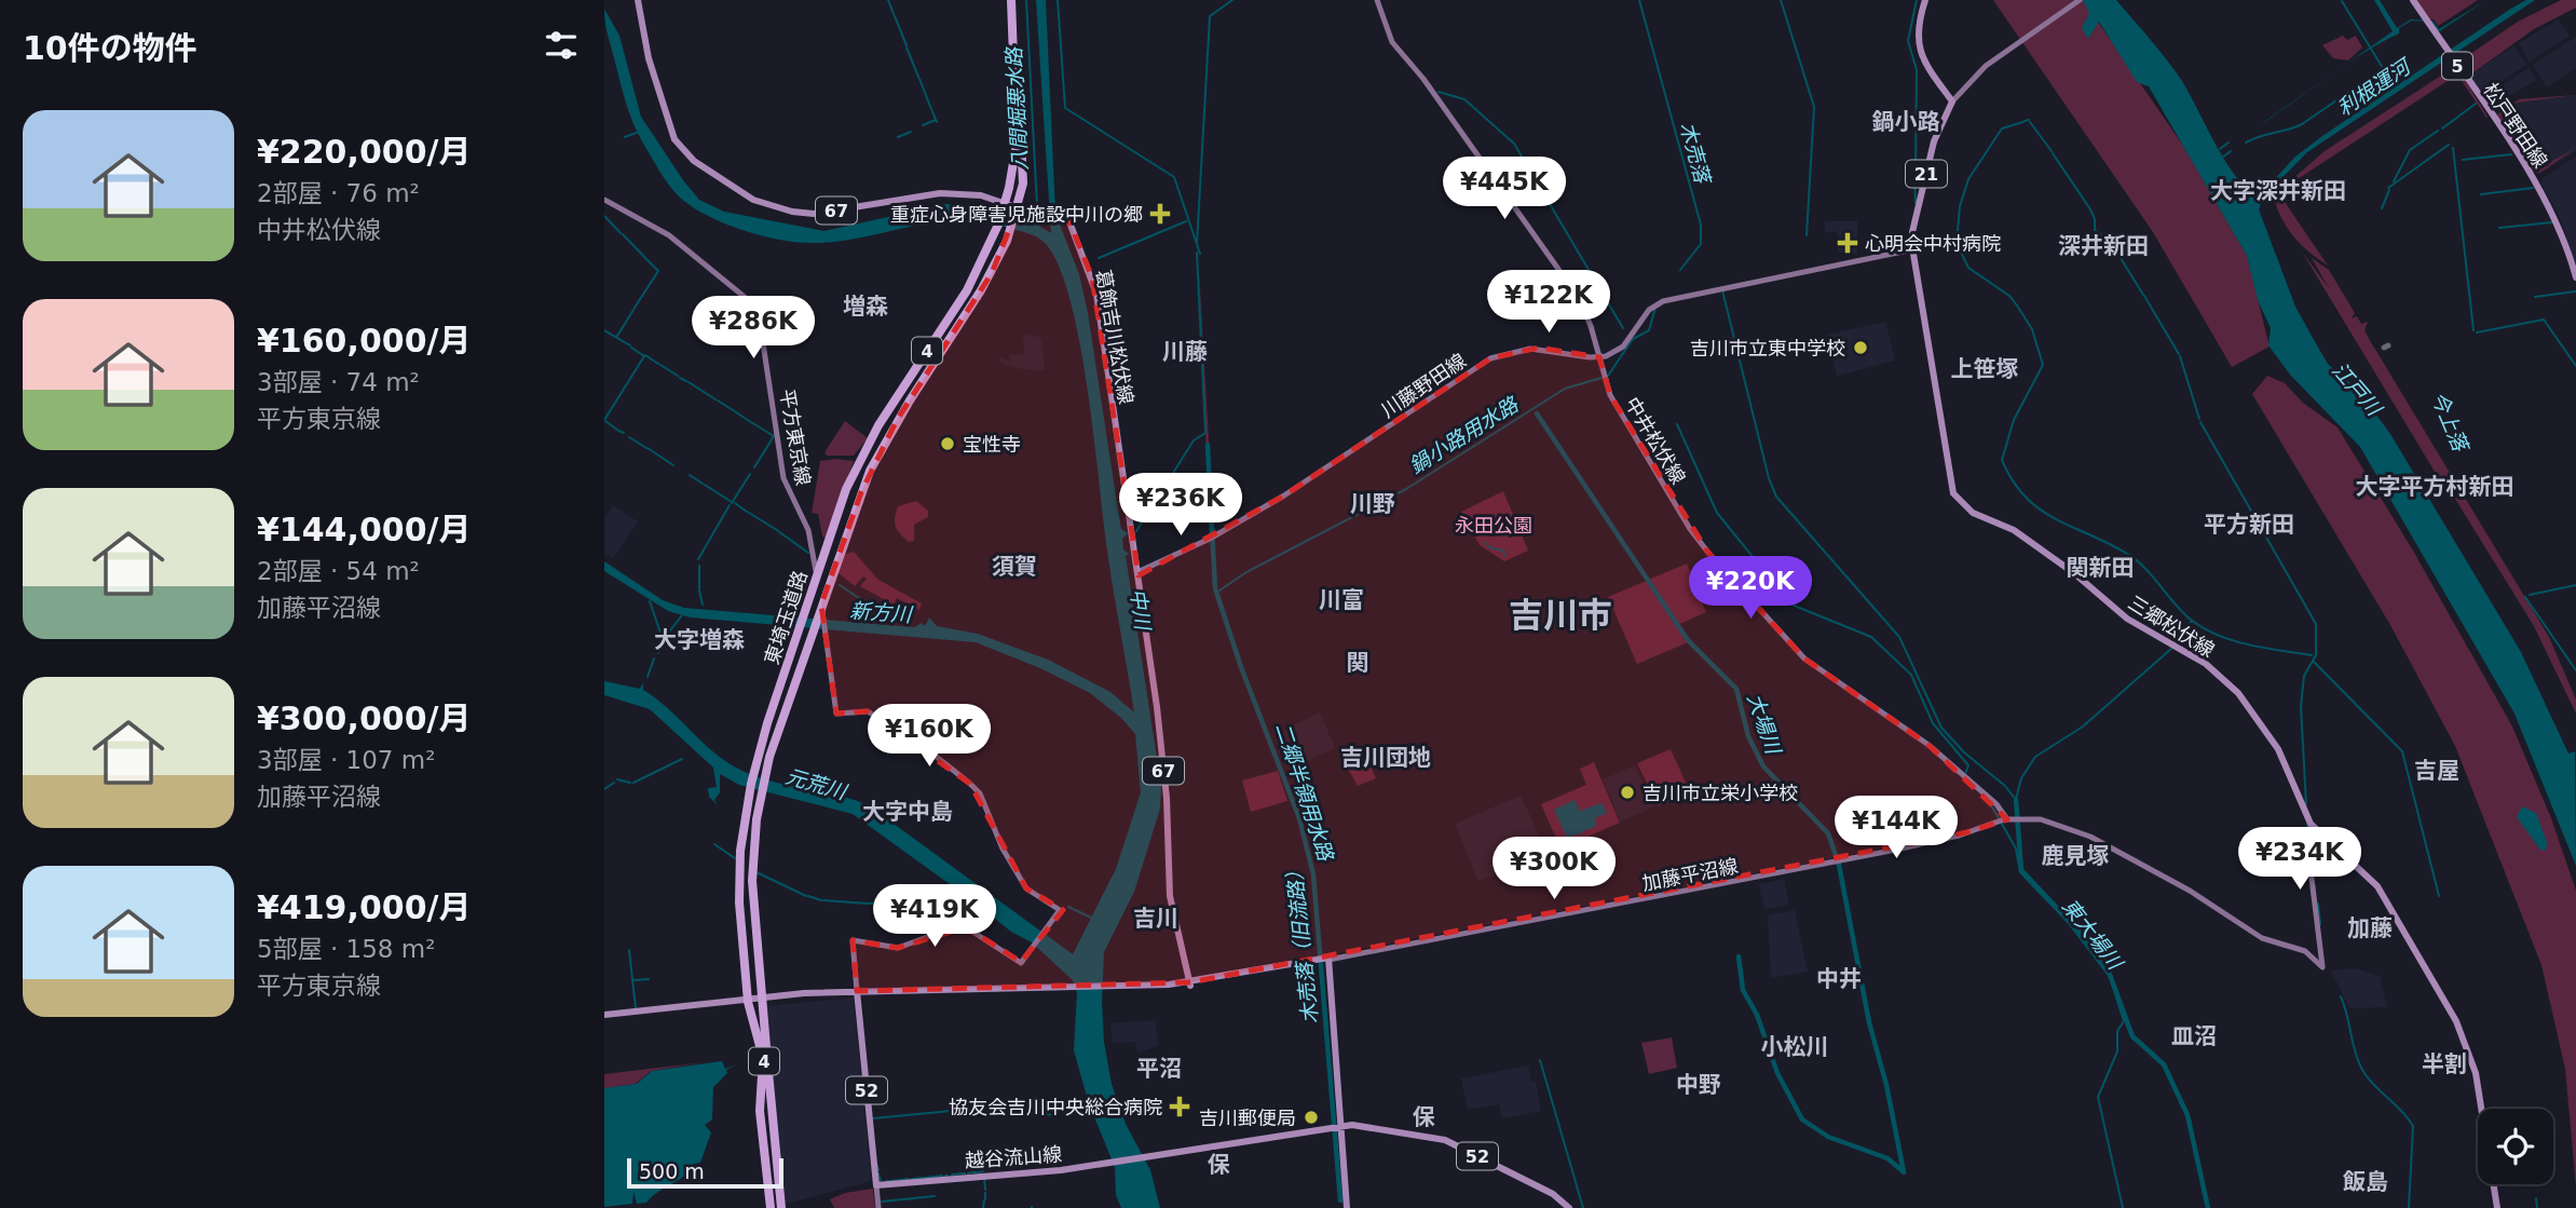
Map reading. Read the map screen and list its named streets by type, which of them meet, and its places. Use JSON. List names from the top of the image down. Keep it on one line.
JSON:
{"streets":{"highway":["4","東埼玉道路"],"main road":["5","松戸野田線","21","67","葛飾吉川松伏線","川藤野田線","平方東京線","中井松伏線","三郷松伏線","加藤平沼線","52","越谷流山線"]},"crossings":[["葛飾吉川松伏線","川藤野田線"],["葛飾吉川松伏線","東埼玉道路"],["4","東埼玉道路"],["川藤野田線","中井松伏線"],["平方東京線","東埼玉道路"],["中井松伏線","加藤平沼線"],["三郷松伏線","加藤平沼線"],["52","越谷流山線"]],"districts":["鍋小路","大字深井新田","深井新田","増森","川藤","上笹塚","大字平方村新田","川野","平方新田","須賀","関新田","川富","吉川市","大字増森","関","吉川団地","吉屋","大字中島","鹿見塚","吉川","加藤","中井","皿沼","小松川","半割","平沼","中野","保","保","飯島"],"water":["利根運河","八間堀悪水路","木売落","江戸川","今上落","鍋小路用水路","中川","新方川","大場川","元荒川","二郷半領用水路","東大場川","木売落（旧流路）"],"parks":["永田公園"],"places":{"health":["重症心身障害児施設中川の郷","心明会中村病院","協友会吉川中央総合病院"],"other":["吉川市立東中学校","宝性寺","吉川市立栄小学校","吉川郵便局"]},"scale_bar":"500 m","page":{"heading":"10件の物件","list":[{"name":"¥220,000/月","note":"2部屋 · 76 m² · 中井松伏線"},{"name":"¥160,000/月","note":"3部屋 · 74 m² · 平方東京線"},{"name":"¥144,000/月","note":"2部屋 · 54 m² · 加藤平沼線"},{"name":"¥300,000/月","note":"3部屋 · 107 m² · 加藤平沼線"},{"name":"¥419,000/月","note":"5部屋 · 158 m² · 平方東京線"}],"price":["¥445K","¥122K","¥286K","¥236K","¥220K","¥160K","¥144K","¥234K","¥300K","¥419K"],"scale":"500 m"}}
